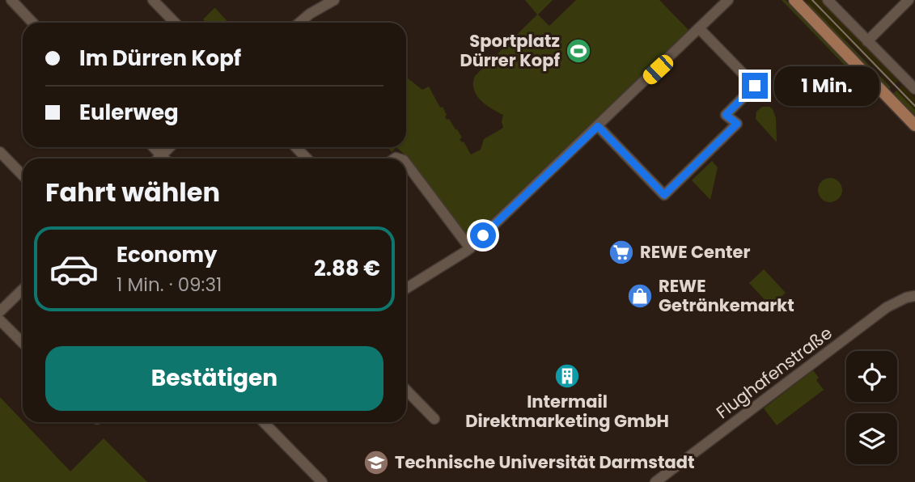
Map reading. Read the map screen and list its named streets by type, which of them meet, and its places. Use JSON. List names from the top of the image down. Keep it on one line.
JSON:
{"streets":{"street":["Flughafenstraße"]},"places":{"sports":["Sportplatz Dürrer Kopf"],"supermarket":["REWE Center"],"shop":["REWE Getränkemarkt"],"building":["Intermail Direktmarketing GmbH"],"school or university":["Technische Universität Darmstadt"]},"page":{"banner":["Im Dürren Kopf","Eulerweg"],"bubble":"1 Min.","heading":"Fahrt wählen","list":[{"name":"Economy","note":"1 Min. · 09:31","value":"2.88 €"}],"buttons":"Bestätigen"}}
